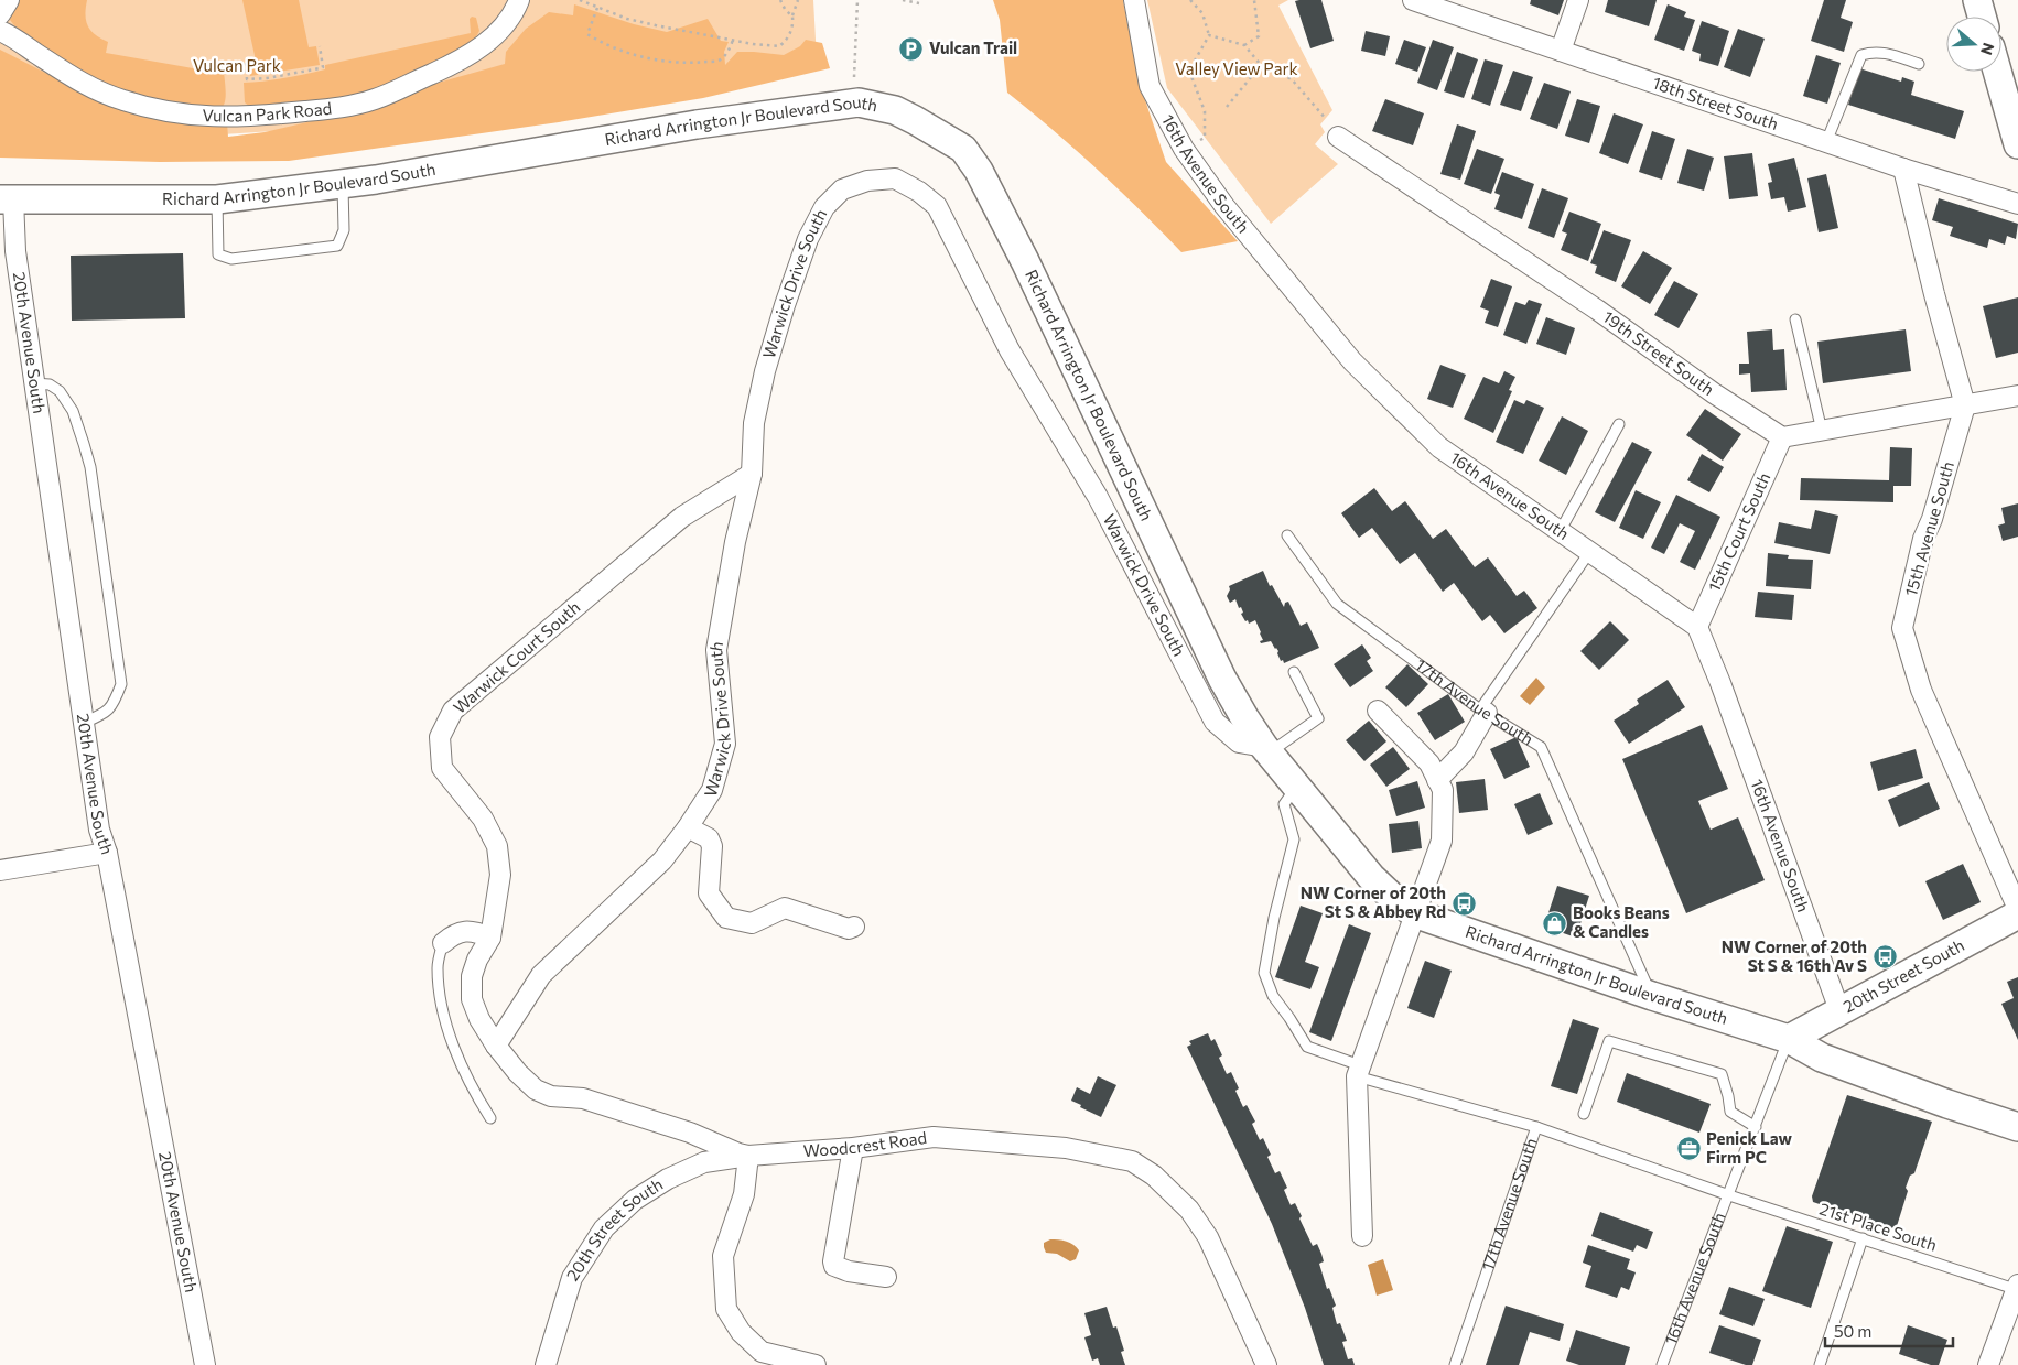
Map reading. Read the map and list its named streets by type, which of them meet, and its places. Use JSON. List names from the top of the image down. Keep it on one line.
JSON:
{"streets":{"street":["18th Street South","Vulcan Park Road","Richard Arrington Jr Boulevard South","16th Avenue South","Warwick Drive South","20th Avenue South","19th Street South","15th Avenue South","15th Court South","Warwick Court South","20th Street South","Woodcrest Road"],"lane":["17th Avenue South","21st Place South"]},"crossings":[["Richard Arrington Jr Boulevard South","16th Avenue South"],["Richard Arrington Jr Boulevard South","Warwick Drive South"],["Richard Arrington Jr Boulevard South","20th Avenue South"],["Richard Arrington Jr Boulevard South","17th Avenue South"],["Richard Arrington Jr Boulevard South","20th Street South"],["16th Avenue South","15th Court South"],["16th Avenue South","20th Street South"],["16th Avenue South","21st Place South"],["Warwick Drive South","Warwick Court South"],["Warwick Drive South","Woodcrest Road"],["19th Street South","15th Court South"],["Warwick Court South","Woodcrest Road"],["17th Avenue South","21st Place South"],["20th Street South","Woodcrest Road"]],"parks":["Vulcan Park","Valley View Park"],"places":{"parking":["Vulcan Trail"],"bus stop":["NW Corner of 20th St S & Abbey Rd","NW Corner of 20th St S & 16th Av S"],"shop":["Books Beans & Candles"],"office":["Penick Law Firm PC"]},"scale_bar":"50 m","north":"right"}
